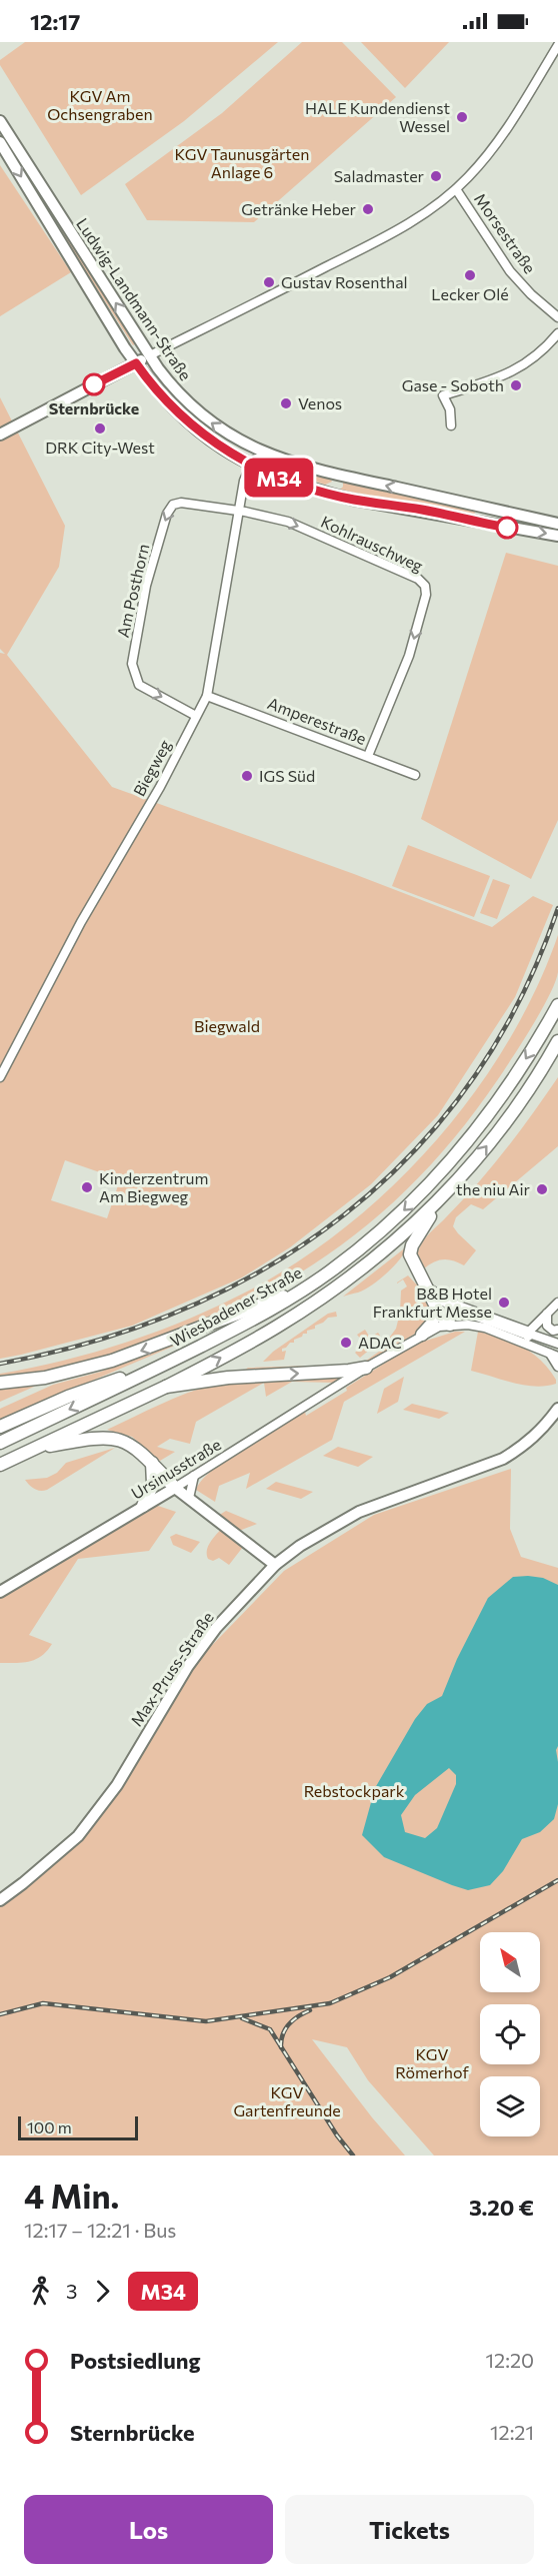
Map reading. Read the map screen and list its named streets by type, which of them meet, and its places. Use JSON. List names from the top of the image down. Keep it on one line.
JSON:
{"streets":{"highway":["Wiesbadener Straße"],"main road":["Ludwig-Landmann-Straße","Ursinusstraße","Max-Pruss-Straße"],"street":["Morsestraße","Kohlrauschweg","Am Posthorn","Amperestraße","Biegweg"]},"crossings":[["Ludwig-Landmann-Straße","Biegweg"],["Kohlrauschweg","Am Posthorn"],["Kohlrauschweg","Amperestraße"],["Kohlrauschweg","Biegweg"],["Am Posthorn","Biegweg"],["Amperestraße","Biegweg"]],"parks":["KGV Am Ochsengraben","KGV Taunusgärten Anlage 6","Biegwald","Rebstockpark","KGV Römerhof","KGV Gartenfreunde"],"places":["HALE Kundendienst Wessel","Saladmaster","Getränke Heber","Lecker Olé","Gustav Rosenthal","Sternbrücke","Gase - Soboth","Venos","DRK City-West","IGS Süd","Kinderzentrum Am Biegweg","the niu Air","B&B Hotel Frankfurt Messe","ADAC"],"lines":["bus line M34"],"scale_bar":"100 m","north":"top left","page":{"status":"12:17","on_map":"M34","scale":"100 m","heading":["4 Min.","12:17 – 12:21 · Bus","3.20 €"],"legs":["3","M34"],"list":[{"name":"Postsiedlung","value":"12:20"},{"name":"Sternbrücke","value":"12:21"}],"buttons":["Los","Tickets"]}}
